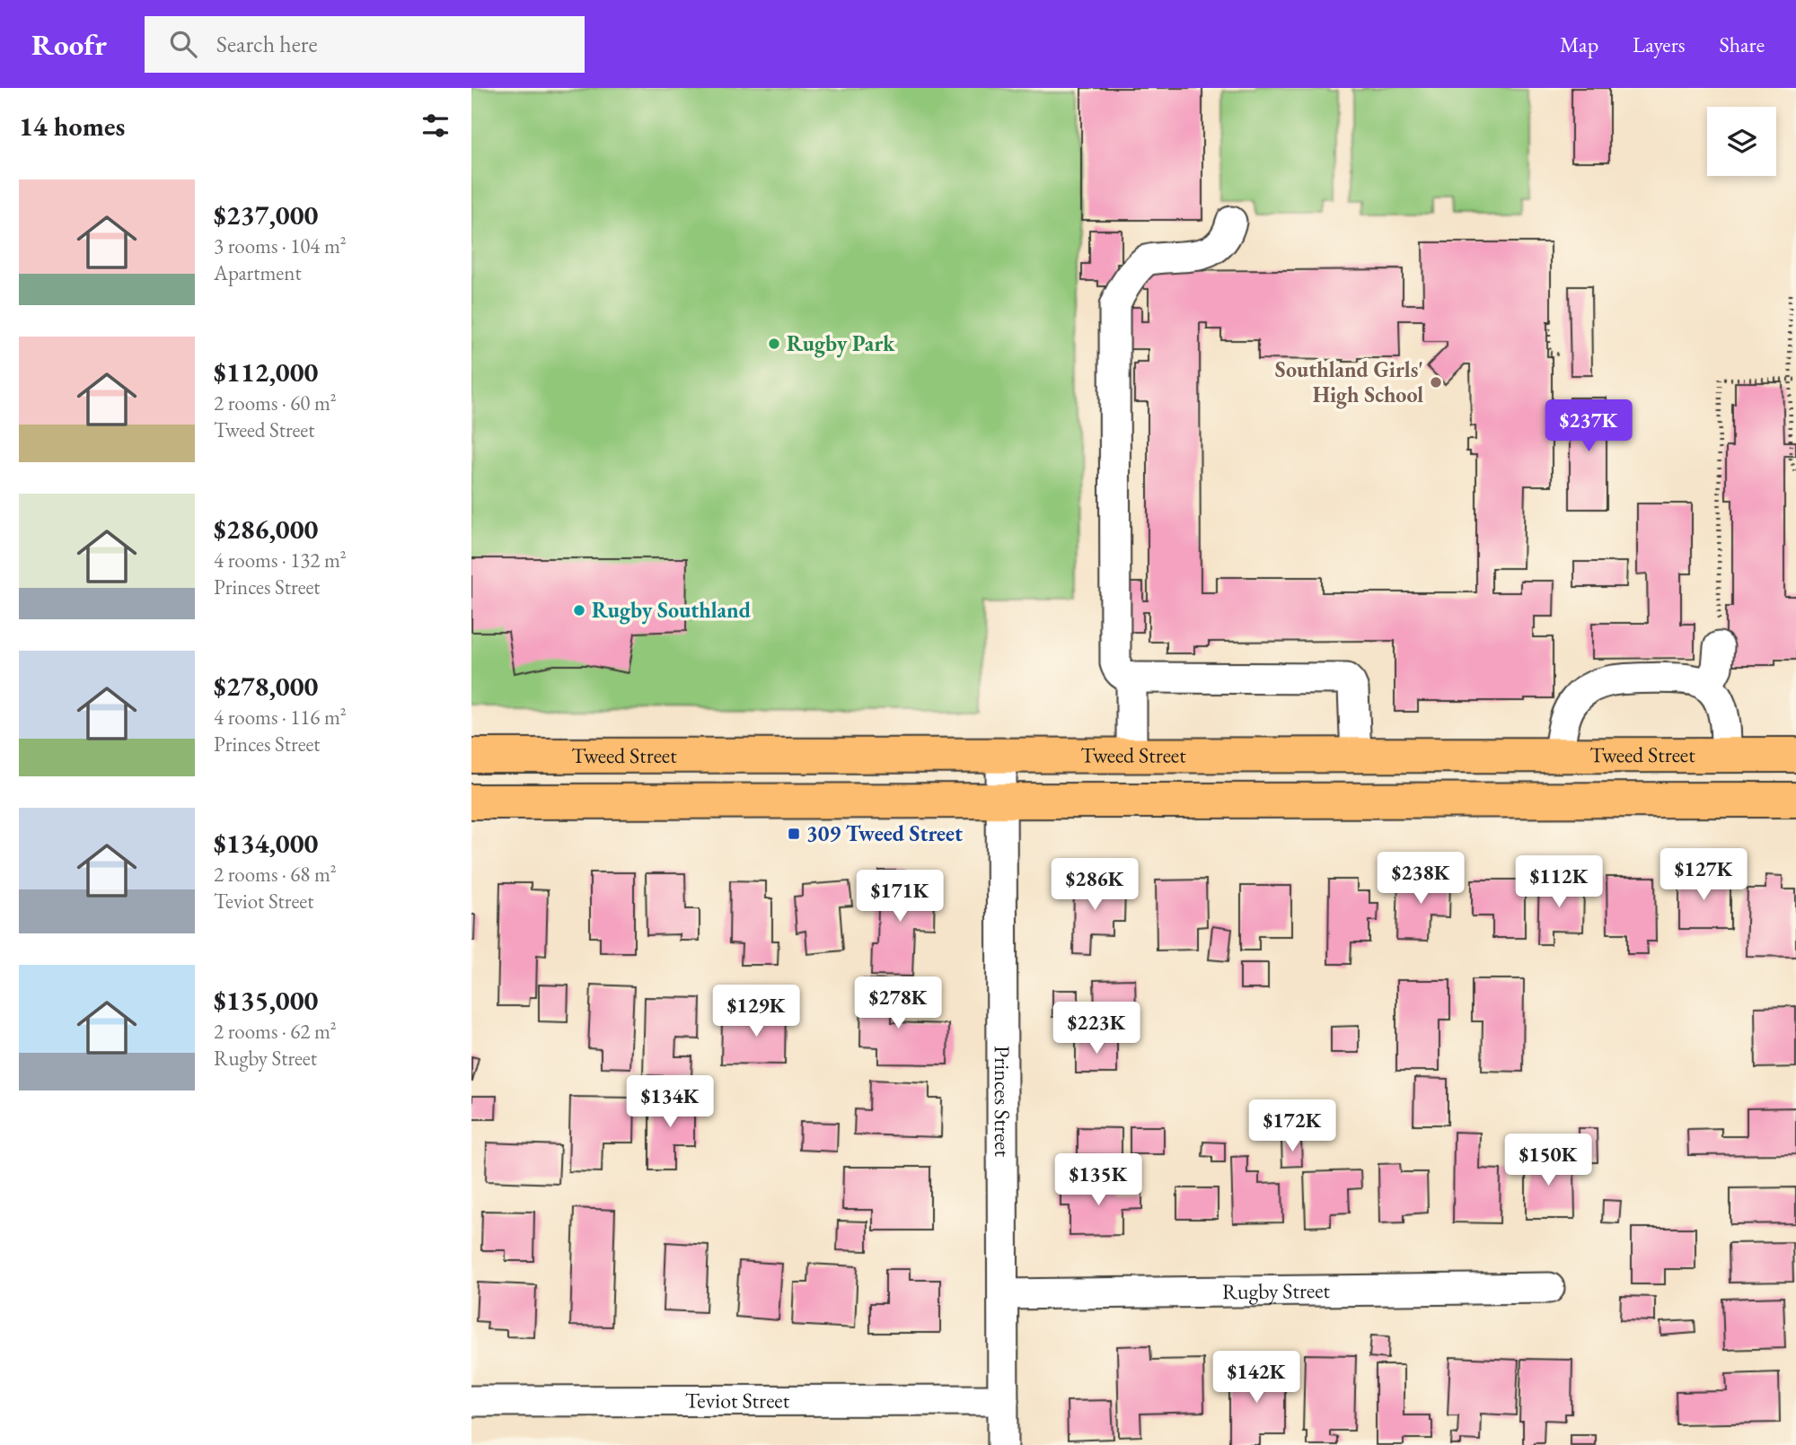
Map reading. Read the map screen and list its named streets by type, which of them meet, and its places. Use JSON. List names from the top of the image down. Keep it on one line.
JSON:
{"streets":{"main road":["Tweed Street"],"street":["Princes Street","Rugby Street","Teviot Street"]},"crossings":[["Tweed Street","Princes Street"],["Princes Street","Rugby Street"],["Princes Street","Teviot Street"]],"places":{"other":["Rugby Park","Southland Girls' High School","Rugby Southland"],"transit":["309 Tweed Street"]},"page":{"header":"Roofr","search":"Search here","nav":["Map","Layers","Share"],"heading":"14 homes","list":[{"name":"$237,000","note":"3 rooms · 104 m² · Apartment"},{"name":"$112,000","note":"2 rooms · 60 m² · Tweed Street"},{"name":"$286,000","note":"4 rooms · 132 m² · Princes Street"},{"name":"$278,000","note":"4 rooms · 116 m² · Princes Street"},{"name":"$134,000","note":"2 rooms · 68 m² · Teviot Street"},{"name":"$135,000","note":"2 rooms · 62 m² · Rugby Street"}],"price":["$237K","$127K","$238K","$112K","$286K","$171K","$278K","$129K","$223K","$134K","$172K","$150K","$135K","$142K"]}}
